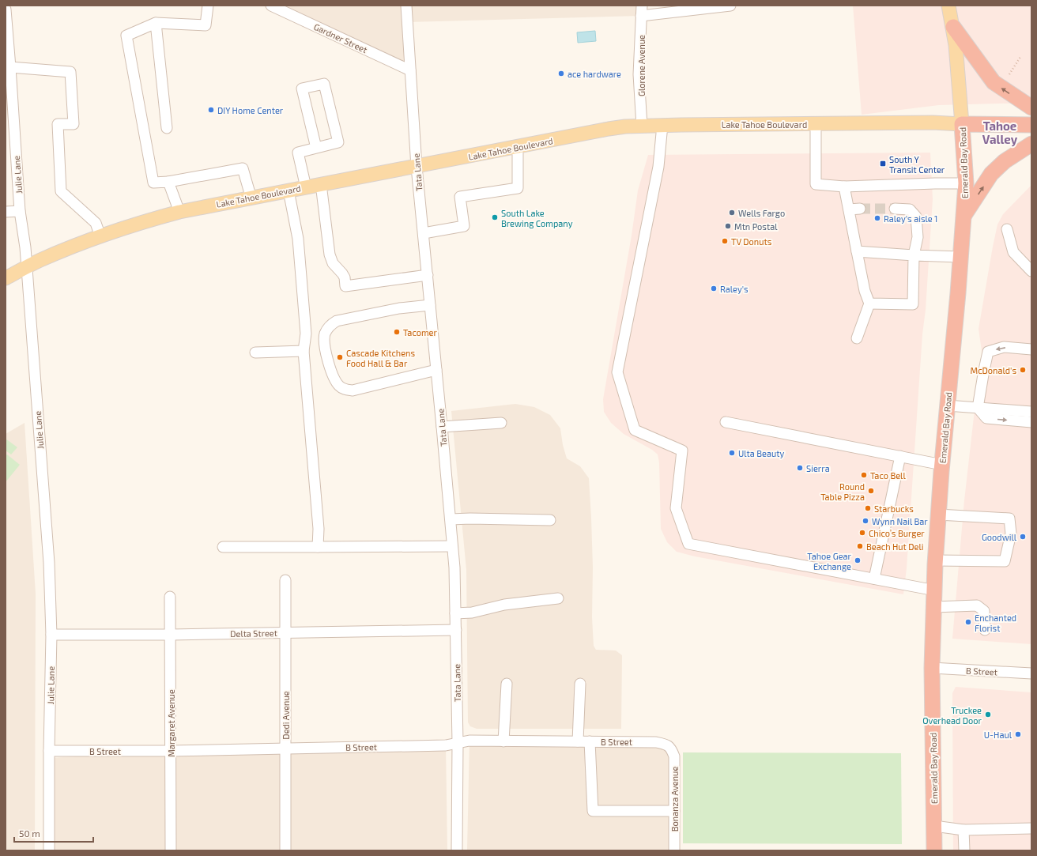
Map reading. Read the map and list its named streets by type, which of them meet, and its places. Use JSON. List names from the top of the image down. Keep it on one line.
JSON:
{"streets":{"highway":["Lake Tahoe Boulevard","Emerald Bay Road"],"street":["Gardner Street","Glorene Avenue","Tata Lane","Julie Lane","Delta Street","B Street","Dedi Avenue","Margaret Avenue","Bonanza Avenue"]},"crossings":[["Gardner Street","Tata Lane"],["Glorene Avenue","Lake Tahoe Boulevard"],["Lake Tahoe Boulevard","Emerald Bay Road"],["Lake Tahoe Boulevard","Tata Lane"],["Lake Tahoe Boulevard","Julie Lane"],["Emerald Bay Road","B Street"],["Tata Lane","Delta Street"],["Tata Lane","B Street"],["Julie Lane","Delta Street"],["Julie Lane","B Street"],["Delta Street","Dedi Avenue"],["Delta Street","Margaret Avenue"],["B Street","Dedi Avenue"],["B Street","Margaret Avenue"],["B Street","Bonanza Avenue"]],"districts":["Tahoe Valley"],"places":{"other":["ace hardware","DIY Home Center","Wells Fargo","South Lake Brewing Company","Raley's aisle 1","Mtn Postal","TV Donuts","Raley's","Tacomer","Cascade Kitchens Food Hall & Bar","McDonald's","Ulta Beauty","Sierra","Taco Bell","Round Table Pizza","Starbucks","Wynn Nail Bar","Chico’s Burger","Goodwill","Beach Hut Deli","Tahoe Gear Exchange","Enchanted Florist","Truckee Overhead Door","U-Haul"],"transit":["South Y Transit Center"]},"scale_bar":"50 m"}
